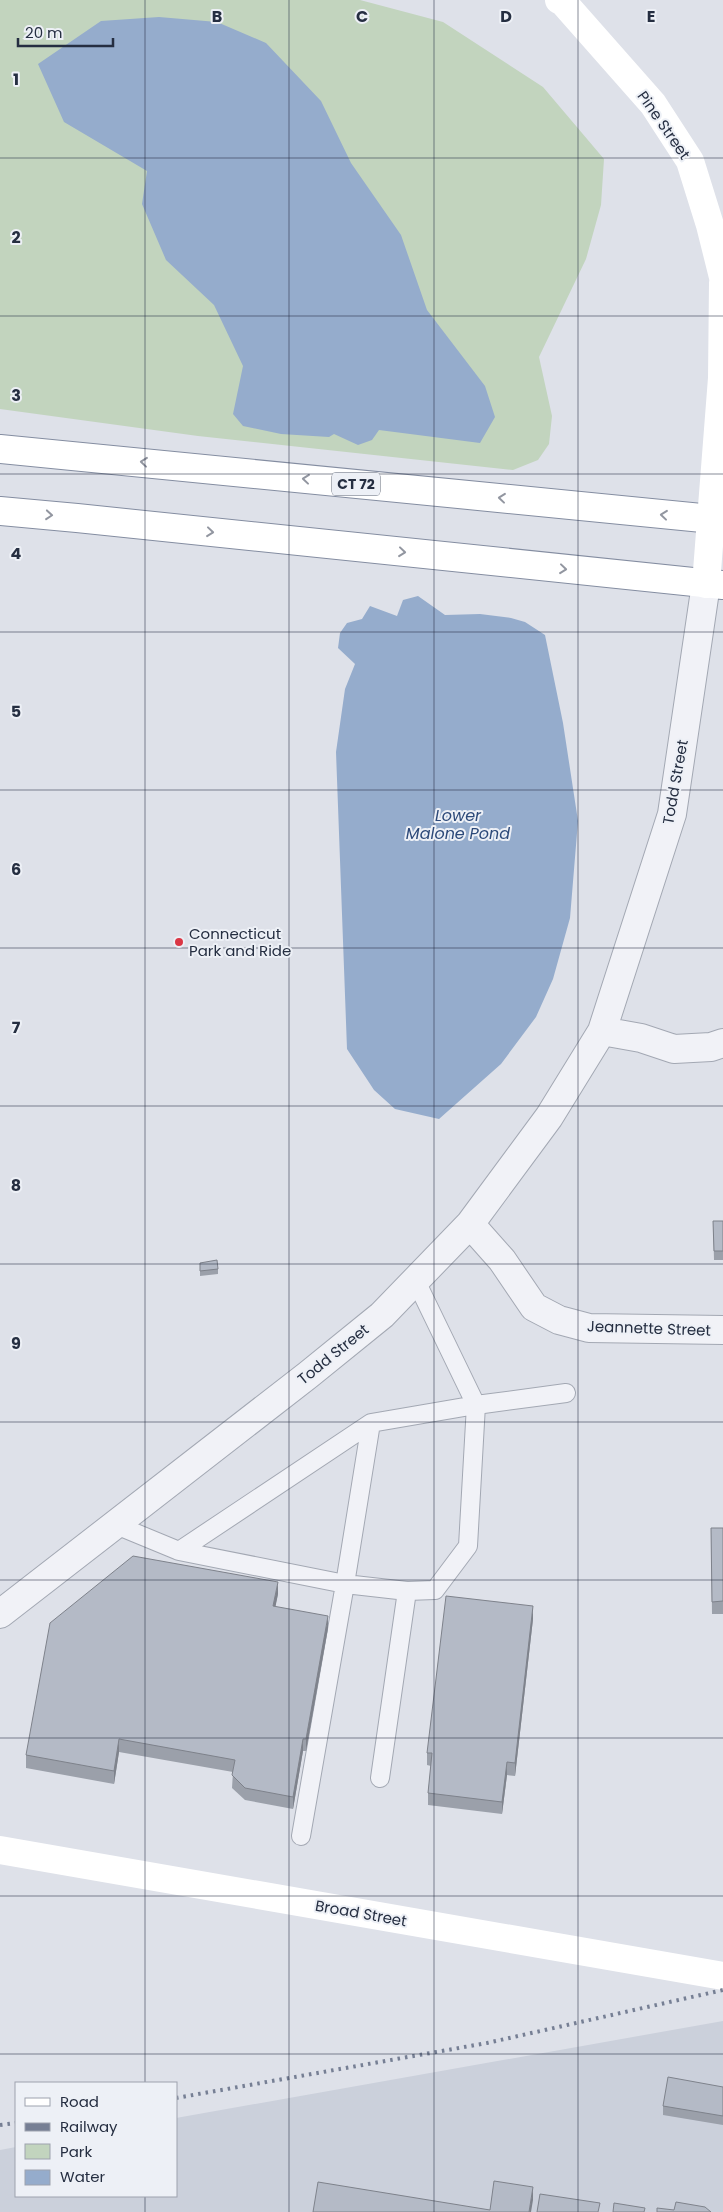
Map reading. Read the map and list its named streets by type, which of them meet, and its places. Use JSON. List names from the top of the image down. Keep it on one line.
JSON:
{"streets":{"main road":["Pine Street","CT 72","Broad Street"],"street":["Todd Street","Jeannette Street"]},"crossings":[["Todd Street","Jeannette Street"]],"water":["Lower Malone Pond"],"places":["Connecticut Park and Ride"],"legend":["Road","Railway","Park","Water"],"scale_bar":"20 m","grid":{"columns":["B","C","D","E"],"rows":["1","2","3","4","5","6","7","8","9"]}}
